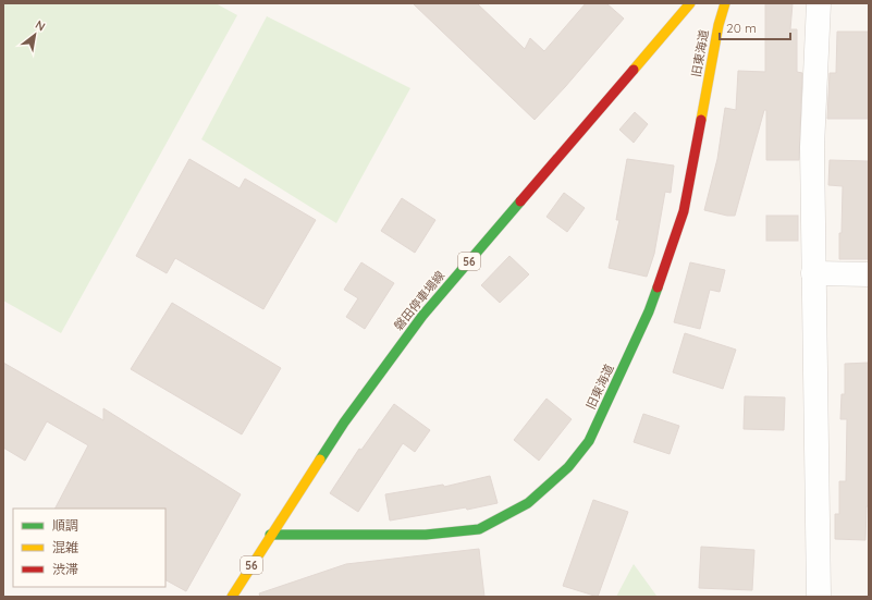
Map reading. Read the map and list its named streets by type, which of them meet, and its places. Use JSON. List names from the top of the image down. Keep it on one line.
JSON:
{"streets":{"street":["旧東海道","56","磐田停車場線"]},"crossings":[["旧東海道","磐田停車場線"]],"legend":["順調","混雑","渋滞"],"scale_bar":"20 m","north":"top right"}
